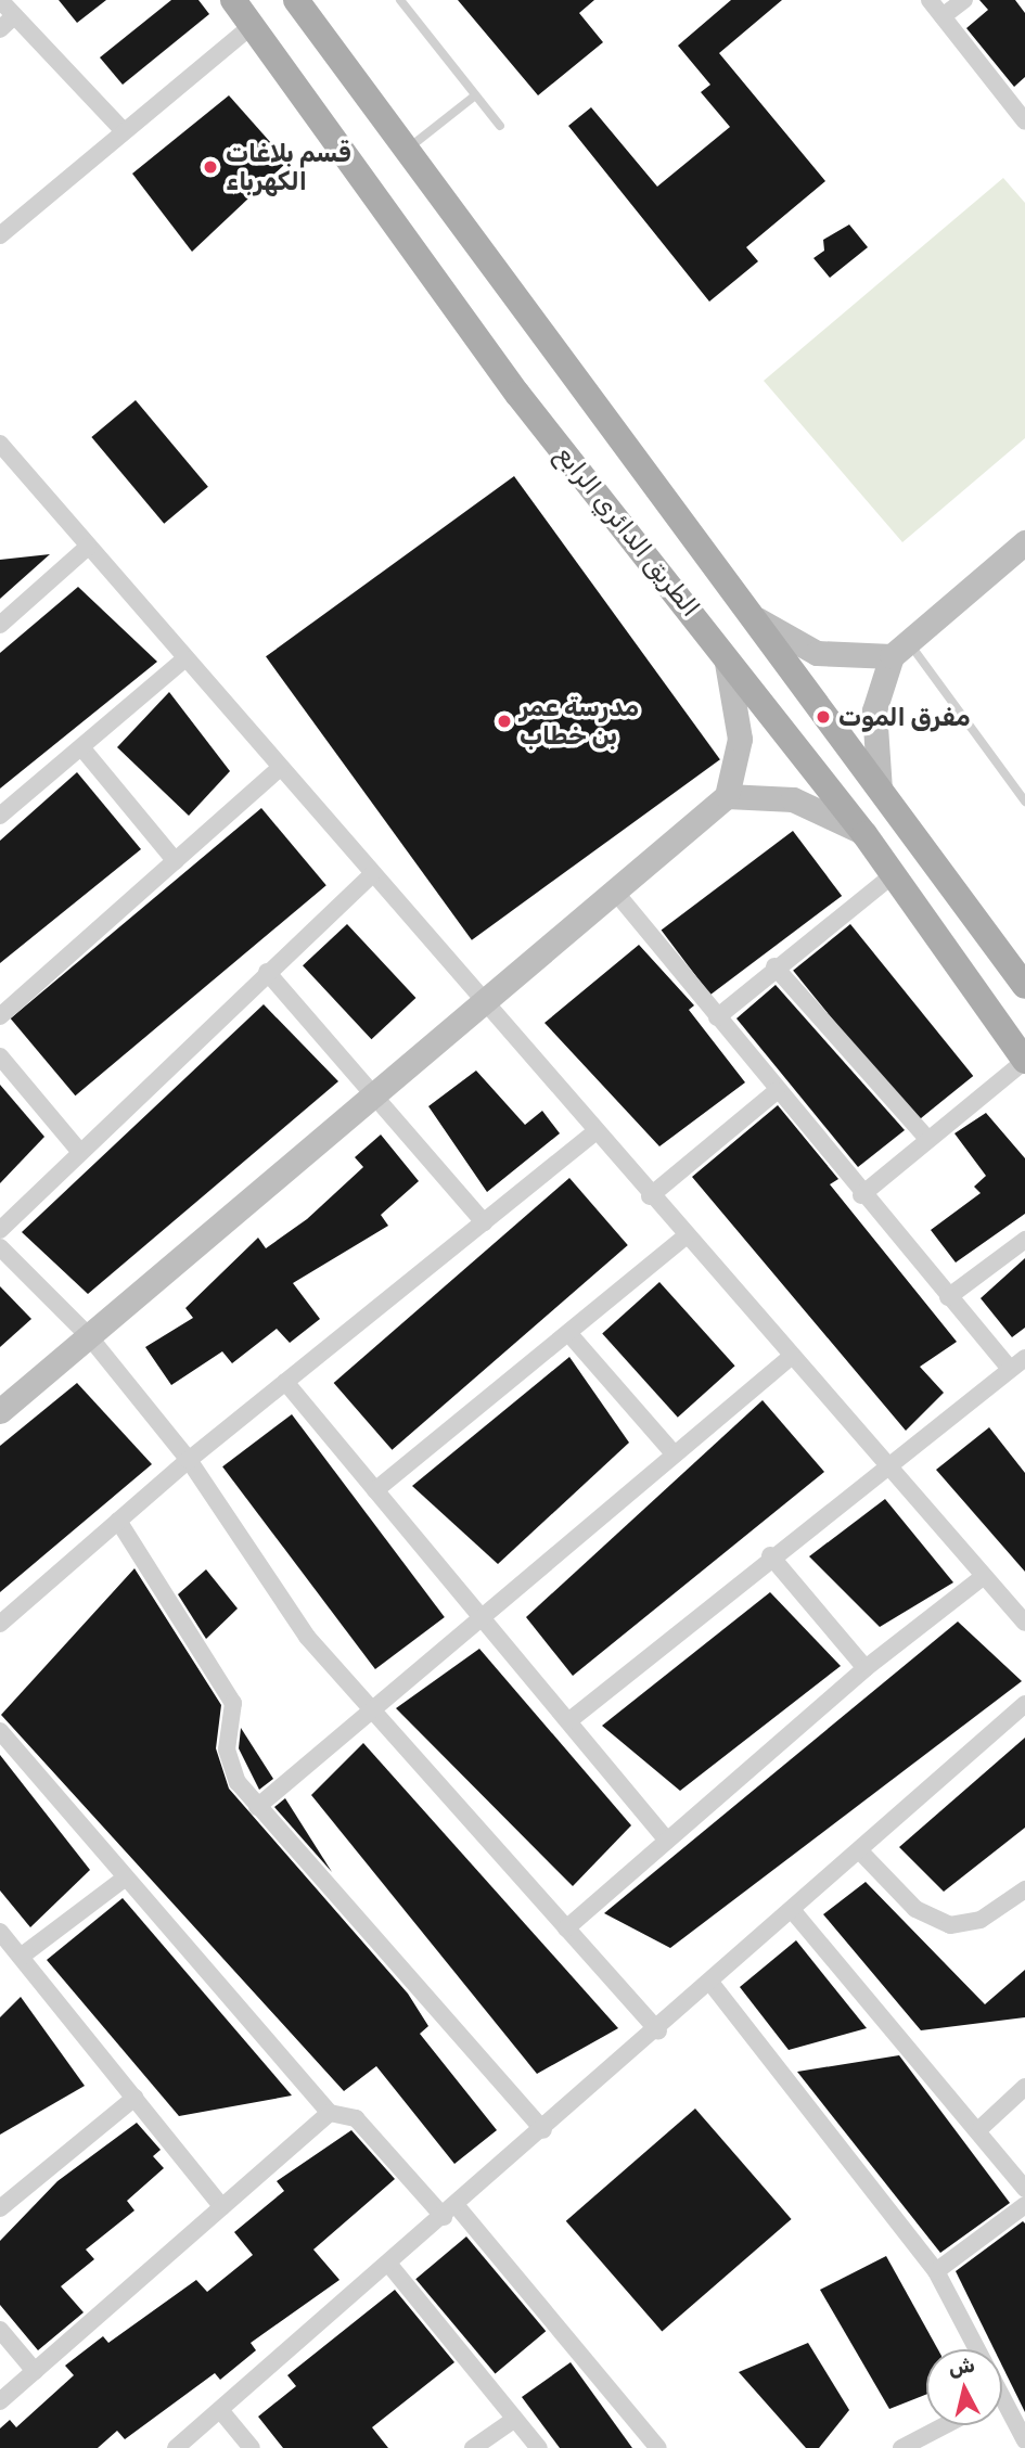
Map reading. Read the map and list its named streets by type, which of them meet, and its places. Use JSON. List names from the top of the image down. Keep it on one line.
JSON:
{"streets":{"main road":["الطريق الدائري الرابع"]},"places":["قسم بلاغات الكهرباء","مفرق الموت","مدرسة عمر بن خطاب"],"north":"top"}
